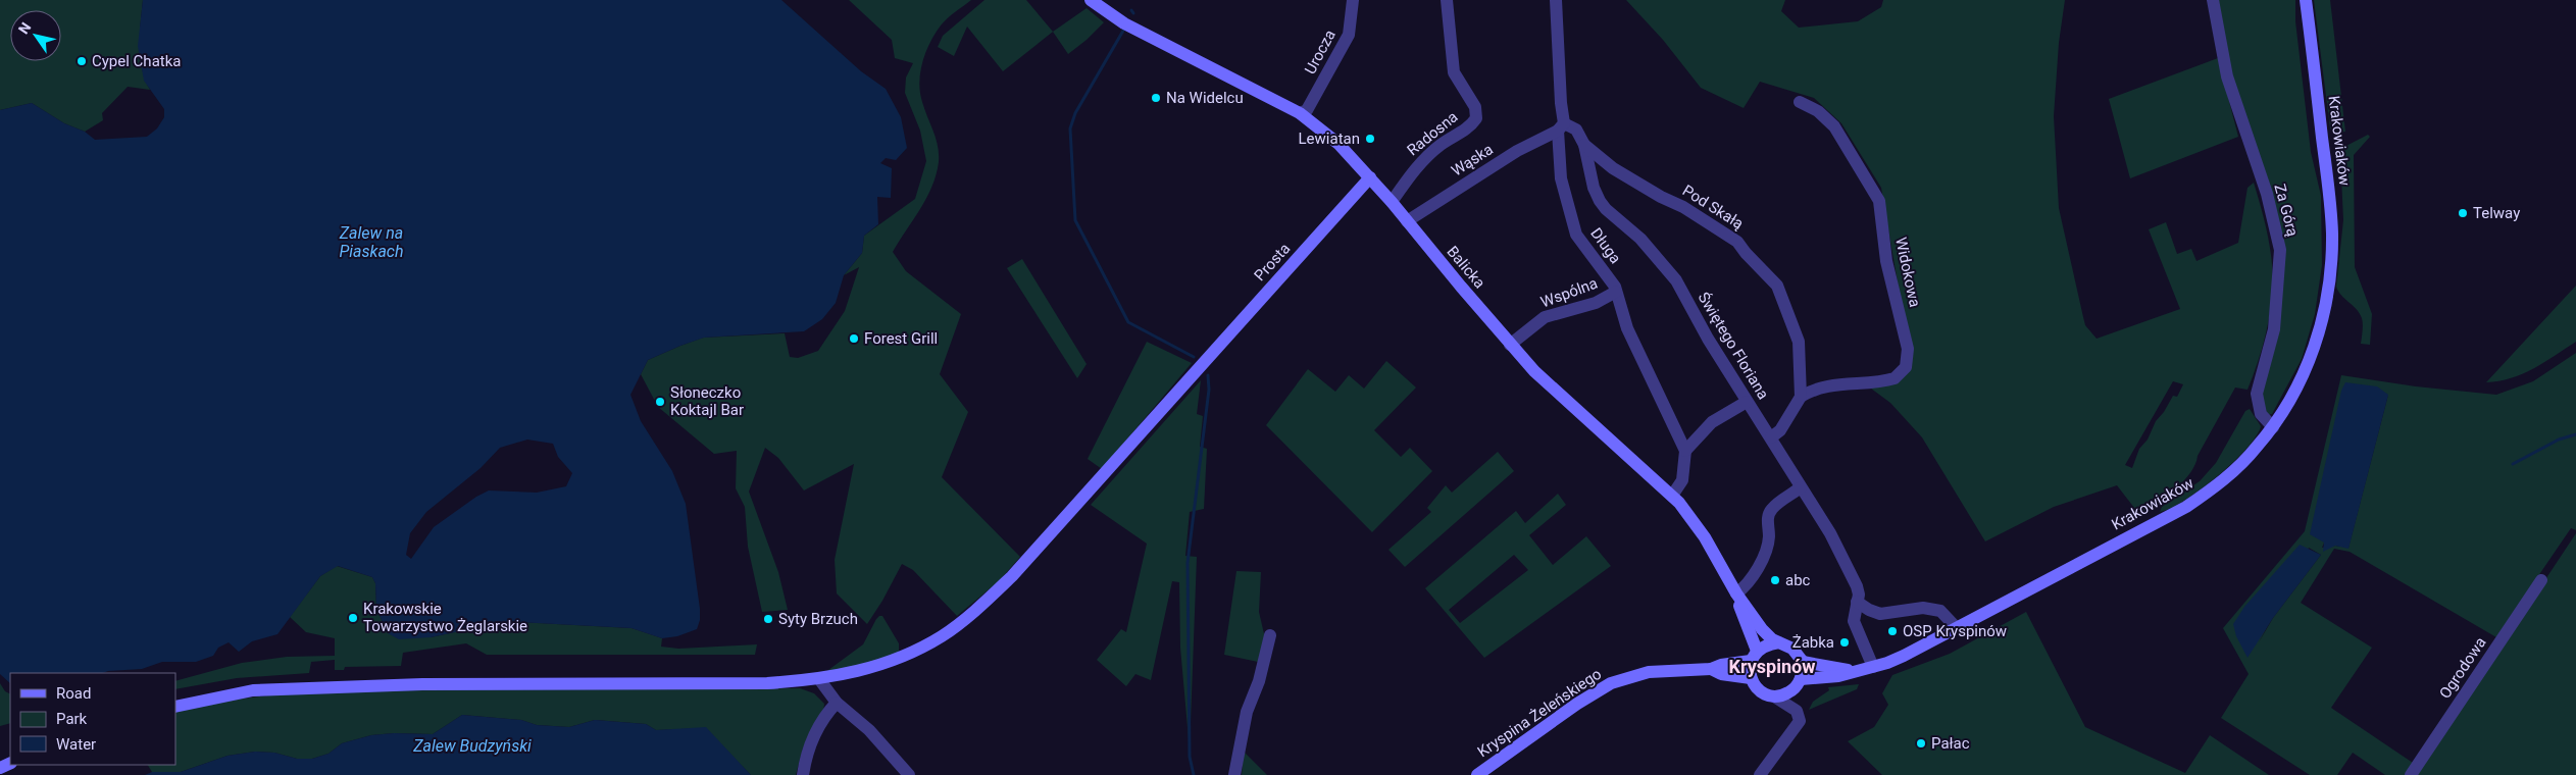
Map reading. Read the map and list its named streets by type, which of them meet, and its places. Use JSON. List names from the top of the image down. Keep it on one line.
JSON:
{"streets":{"main road":["Krakowiaków","Prosta","Balicka","Kryspina Żeleńskiego"],"street":["Urocza","Radosna","Wąska","Pod Skałą","Za Górą","Długa","Widokowa","Wspólna","Świętego Floriana","Ogrodowa"]},"crossings":[["Urocza","Balicka"],["Radosna","Balicka"],["Krakowiaków","Za Górą"],["Krakowiaków","Balicka"],["Krakowiaków","Świętego Floriana"],["Krakowiaków","Kryspina Żeleńskiego"],["Wąska","Długa"],["Wąska","Balicka"],["Wąska","Świętego Floriana"],["Pod Skałą","Widokowa"],["Pod Skałą","Świętego Floriana"],["Długa","Wspólna"],["Długa","Świętego Floriana"],["Prosta","Balicka"],["Balicka","Wspólna"],["Balicka","Kryspina Żeleńskiego"]],"districts":["Kryspinów"],"water":["Zalew na Piaskach","Zalew Budzyński"],"places":["Cypel Chatka","Na Widelcu","Lewiatan","Telway","Forest Grill","Słoneczko Koktajl Bar","abc","Krakowskie Towarzystwo Żeglarskie","Syty Brzuch","OSP Kryspinów","Żabka","Pałac"],"legend":["Road","Park","Water"],"north":"top left"}
